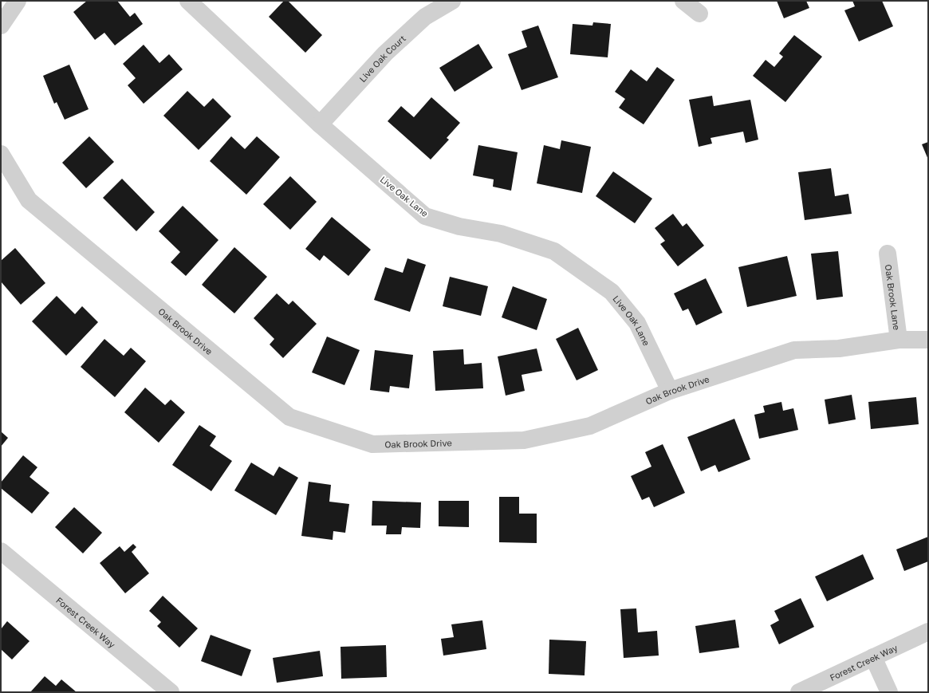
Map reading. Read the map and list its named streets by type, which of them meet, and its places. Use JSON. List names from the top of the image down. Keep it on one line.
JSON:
{"streets":{"street":["Live Oak Court","Live Oak Lane","Oak Brook Lane","Oak Brook Drive","Forest Creek Way"]},"crossings":[["Live Oak Court","Live Oak Lane"],["Live Oak Lane","Oak Brook Drive"],["Oak Brook Lane","Oak Brook Drive"]]}
